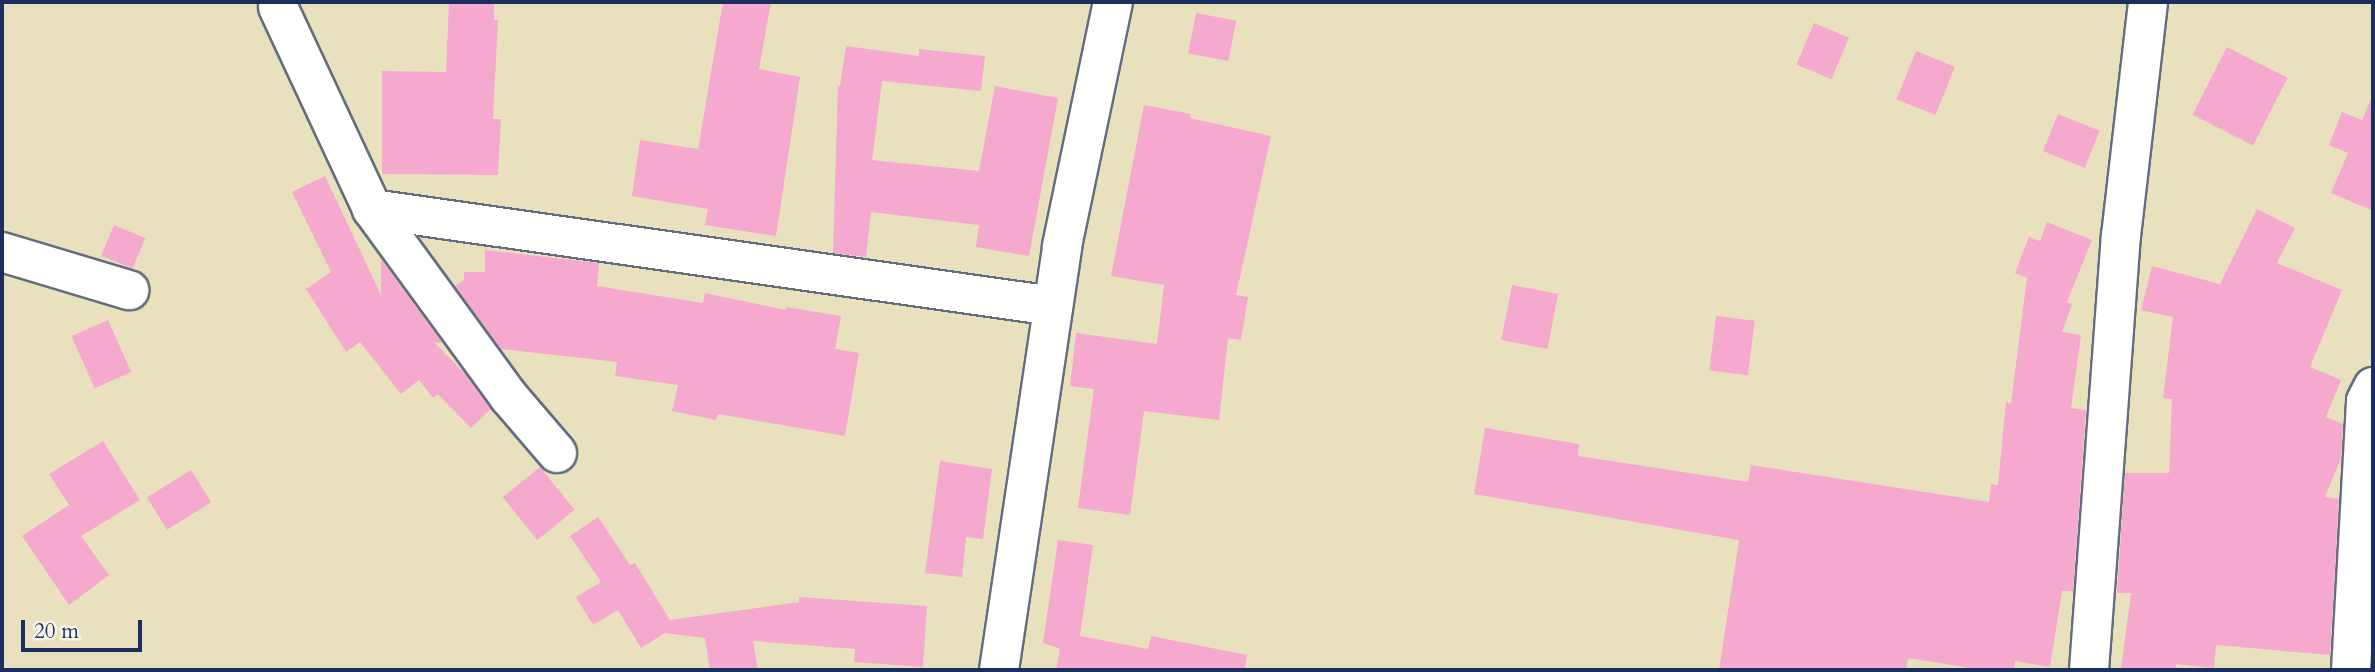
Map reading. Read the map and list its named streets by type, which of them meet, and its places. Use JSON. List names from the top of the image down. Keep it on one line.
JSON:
{"scale_bar":"20 m"}
